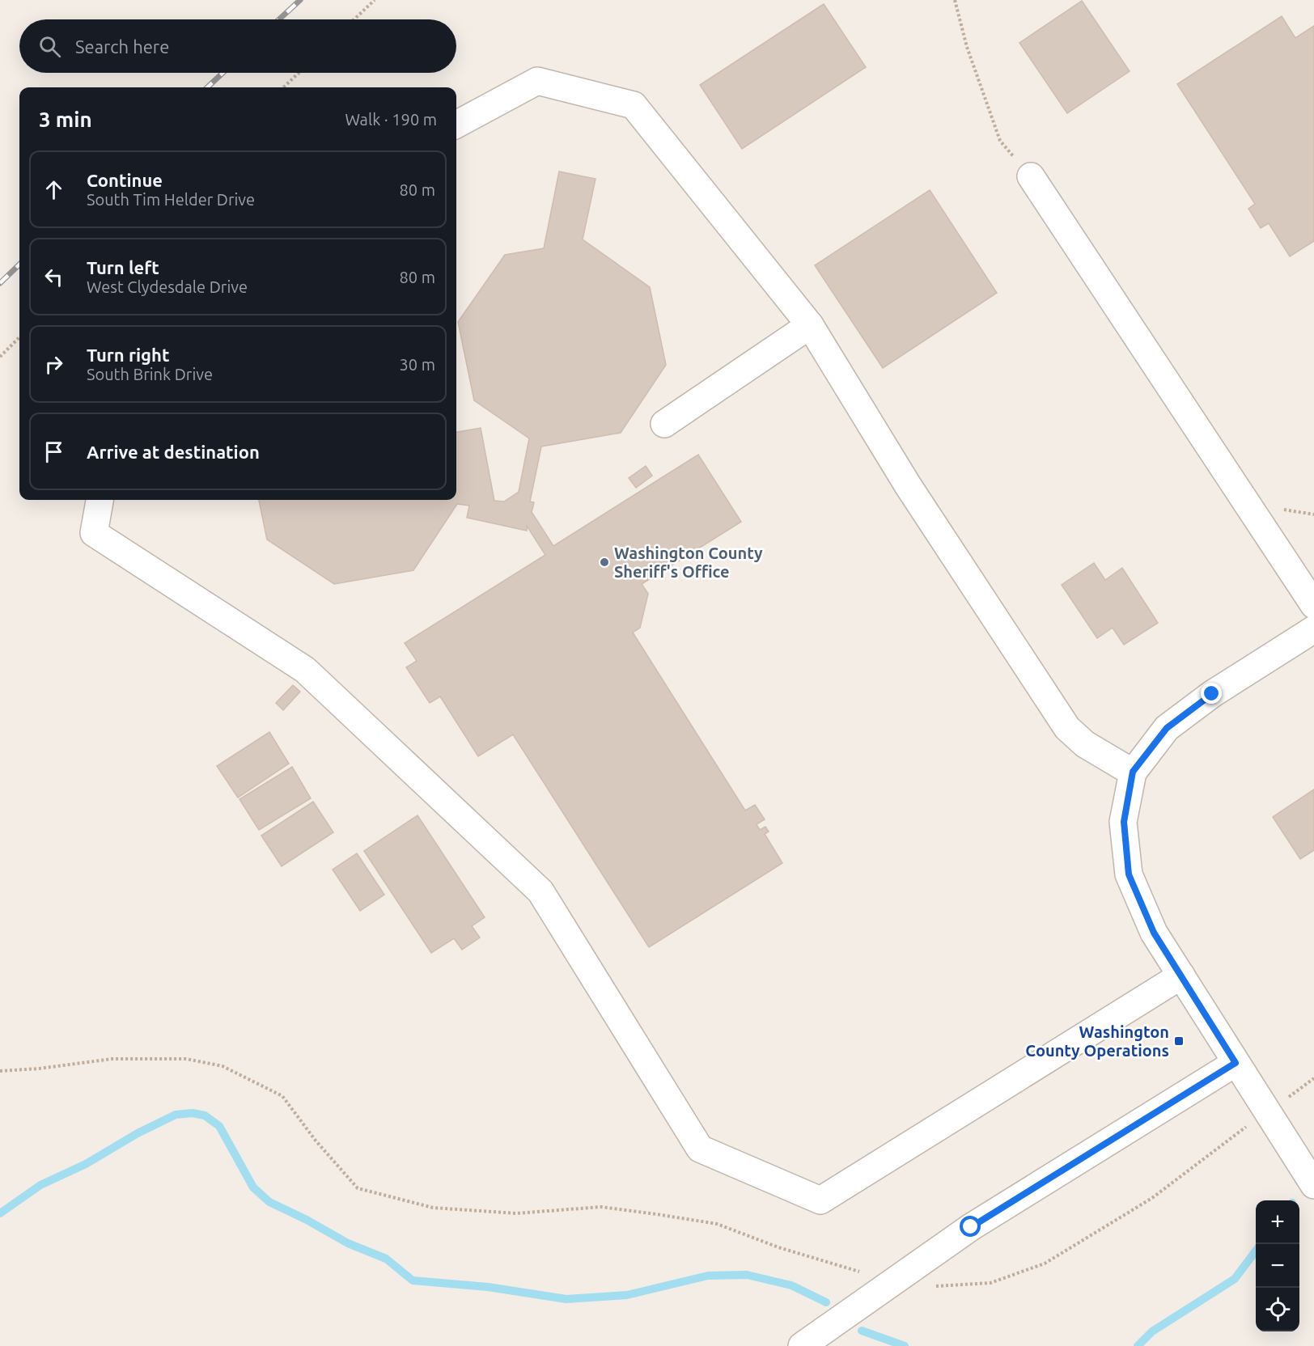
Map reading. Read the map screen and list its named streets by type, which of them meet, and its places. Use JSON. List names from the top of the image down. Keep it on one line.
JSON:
{"places":{"other":["Washington County Sheriff's Office"],"transit":["Washington County Operations"]},"page":{"search":"Search here","heading":["3 min","Walk · 190 m"],"list":[["Continue","South Tim Helder Drive","80 m"],["Turn left","West Clydesdale Drive","80 m"],["Turn right","South Brink Drive","30 m"],"Arrive at destination"],"map_buttons":["+","−"]}}
